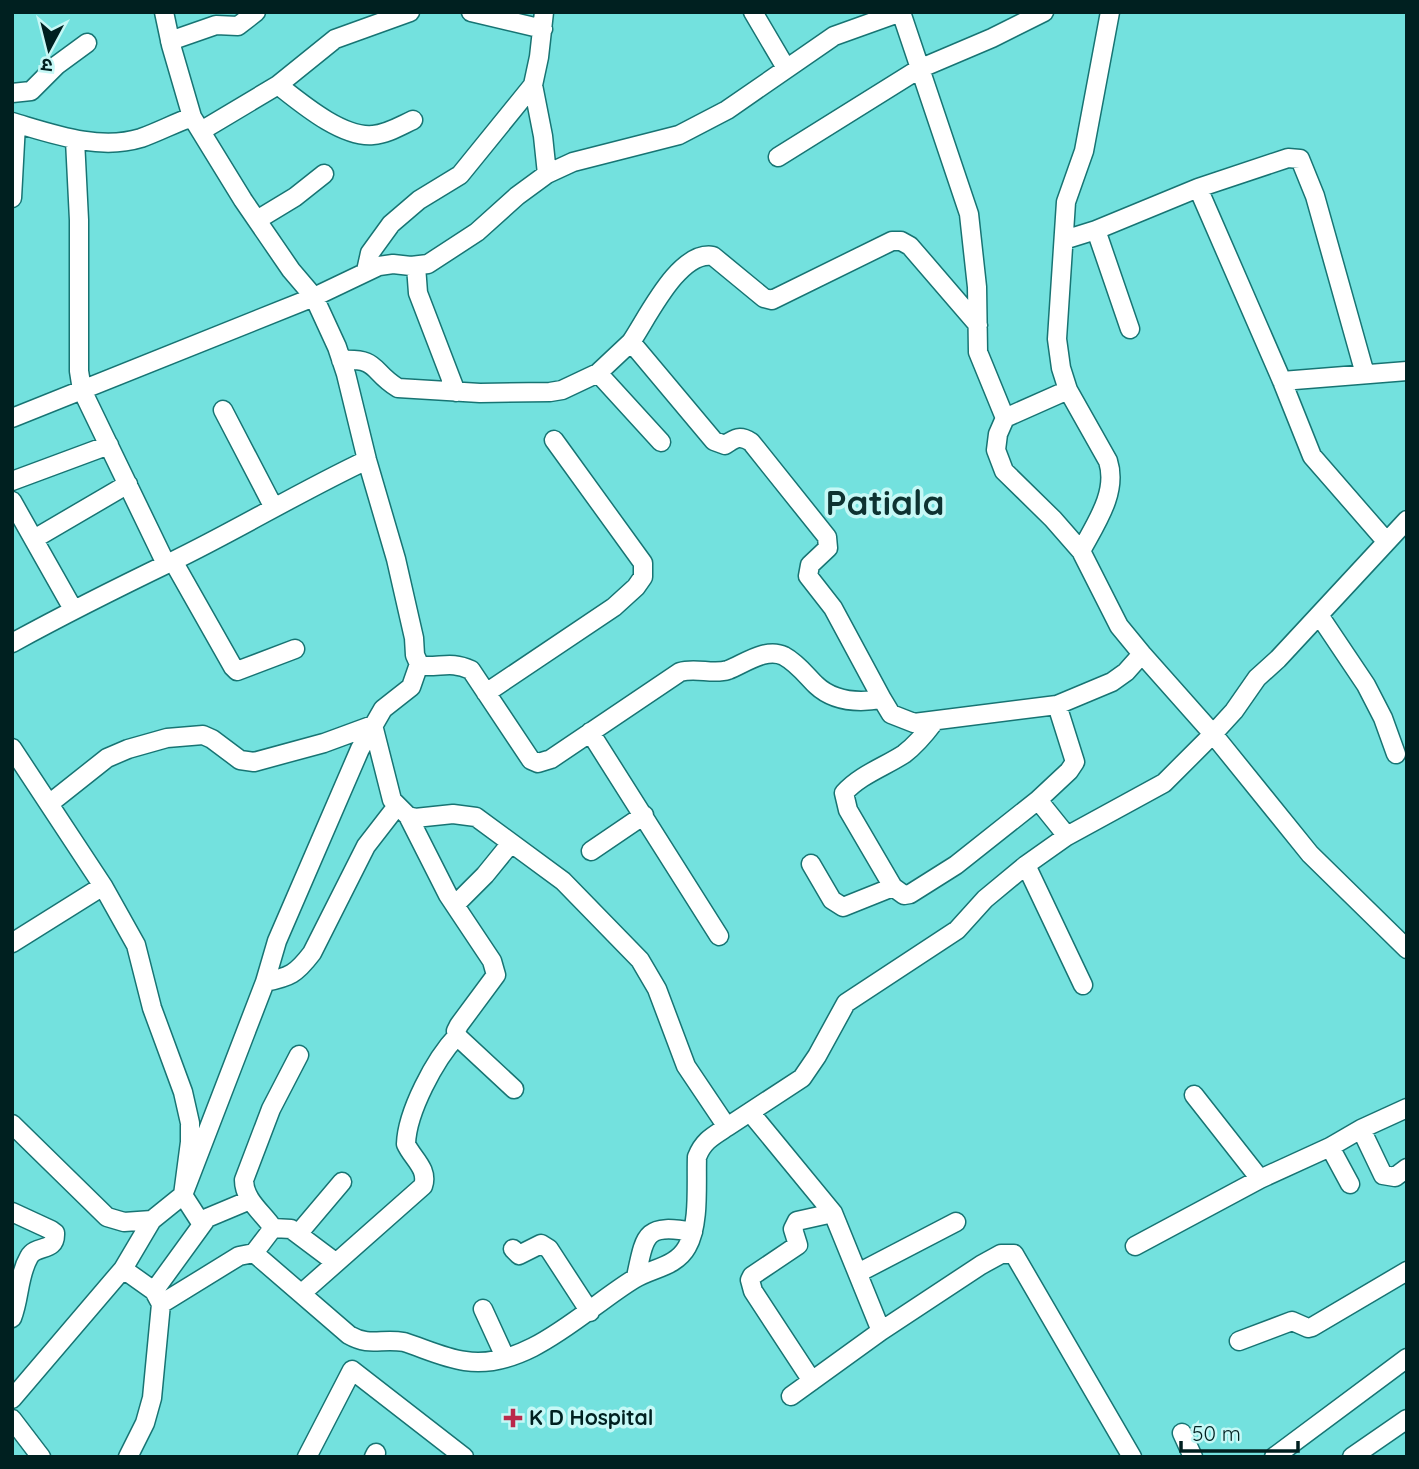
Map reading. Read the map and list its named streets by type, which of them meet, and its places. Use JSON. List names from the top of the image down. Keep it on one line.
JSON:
{"districts":["Patiala"],"places":{"health":["K D Hospital"]},"scale_bar":"50 m","north":"bottom"}
